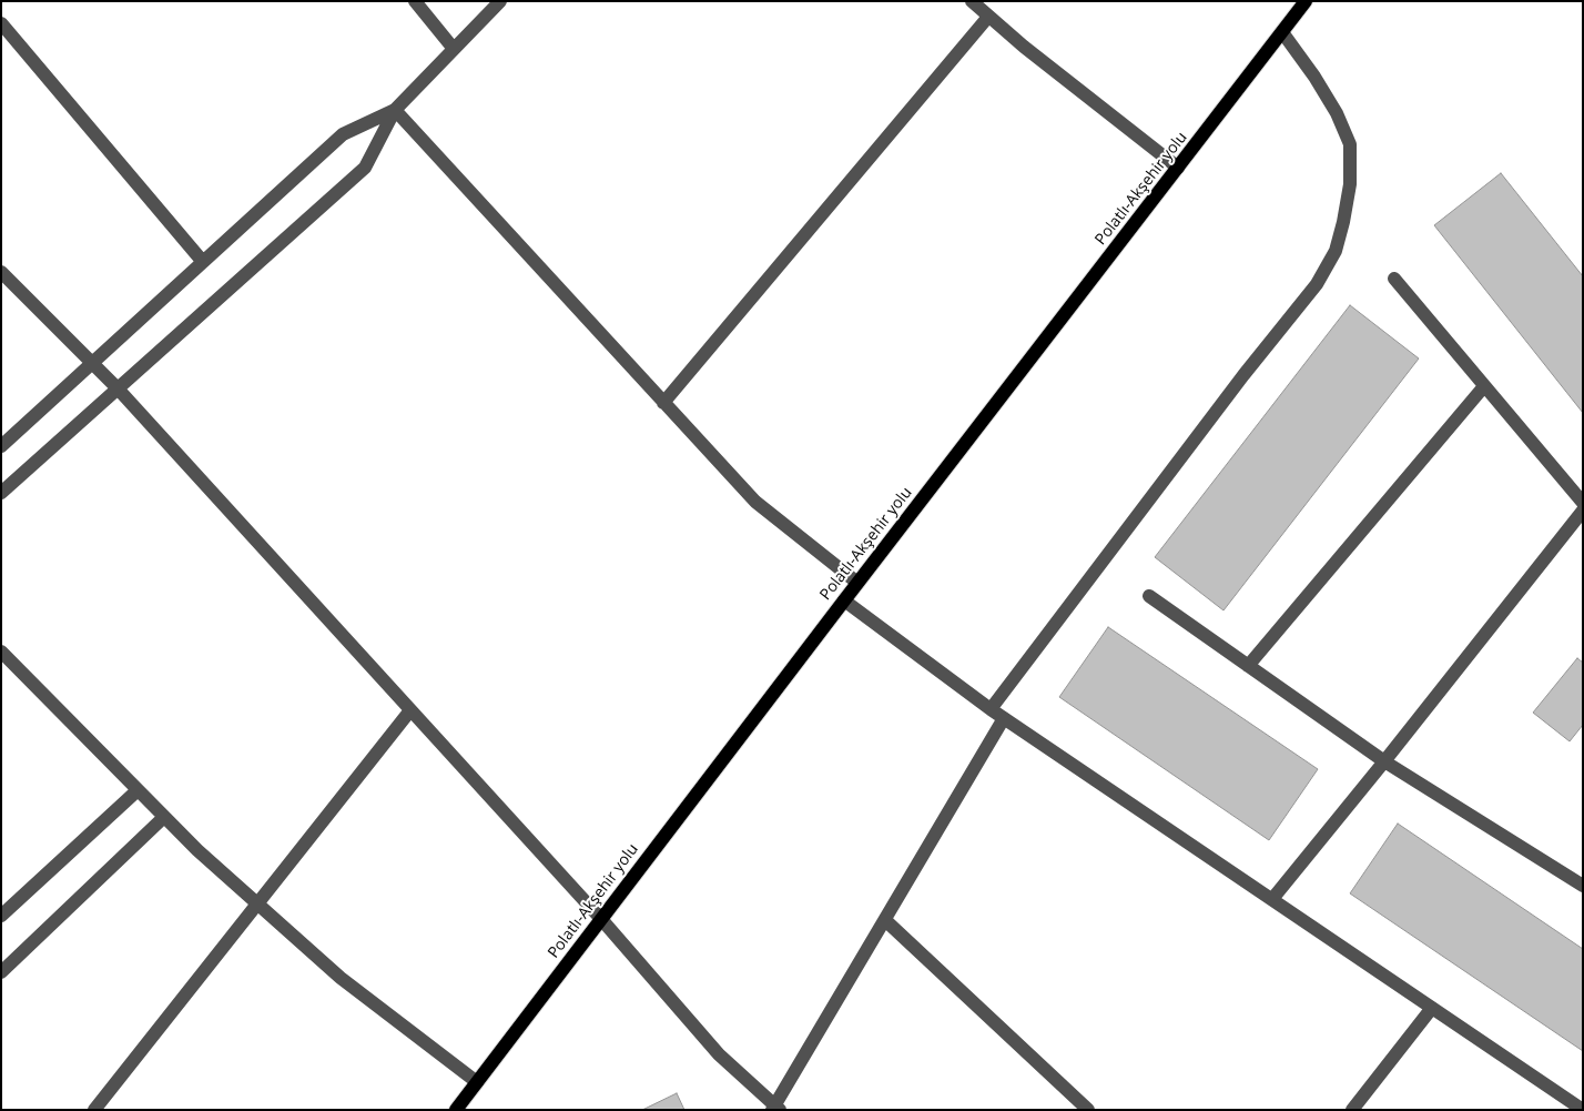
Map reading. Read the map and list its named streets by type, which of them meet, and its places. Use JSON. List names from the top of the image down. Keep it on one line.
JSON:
{"streets":{"main road":["Polatlı-Akşehir yolu"]}}
